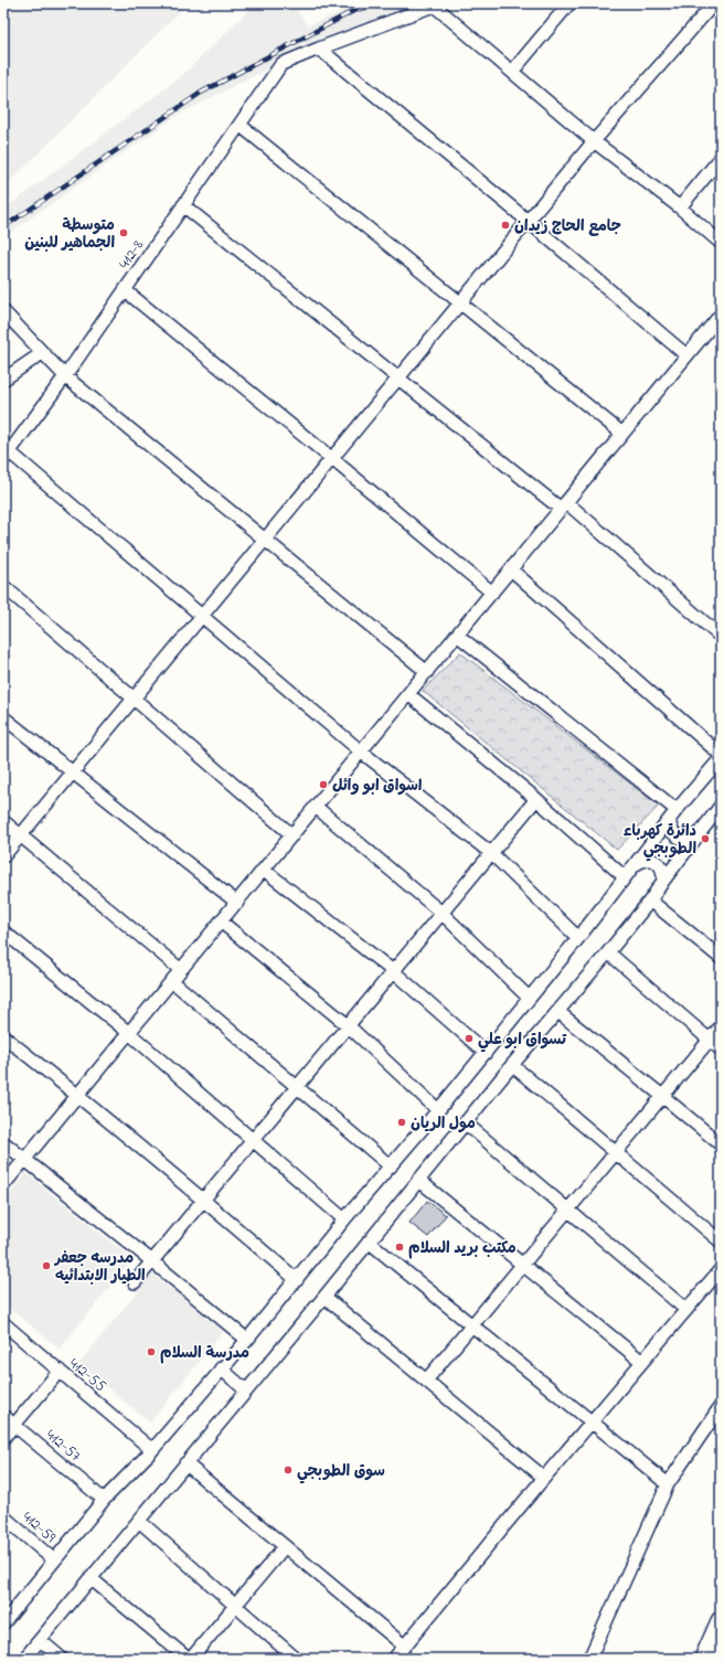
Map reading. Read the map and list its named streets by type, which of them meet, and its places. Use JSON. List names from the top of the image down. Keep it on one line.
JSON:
{"streets":{"street":["412-8","412-55","412-57","412-59"]},"places":["جامع الحاج زيدان","متوسطة الجماهير للبنين","اسواق ابو وائل","دائرة كهرباء الطوبجي","تسواق ابو علي","مول الريان","مكتب بريد السلام","مدرسه جعفر الطيار الابتدائيه","مدرسة السلام","سوق الطوبجي"]}
